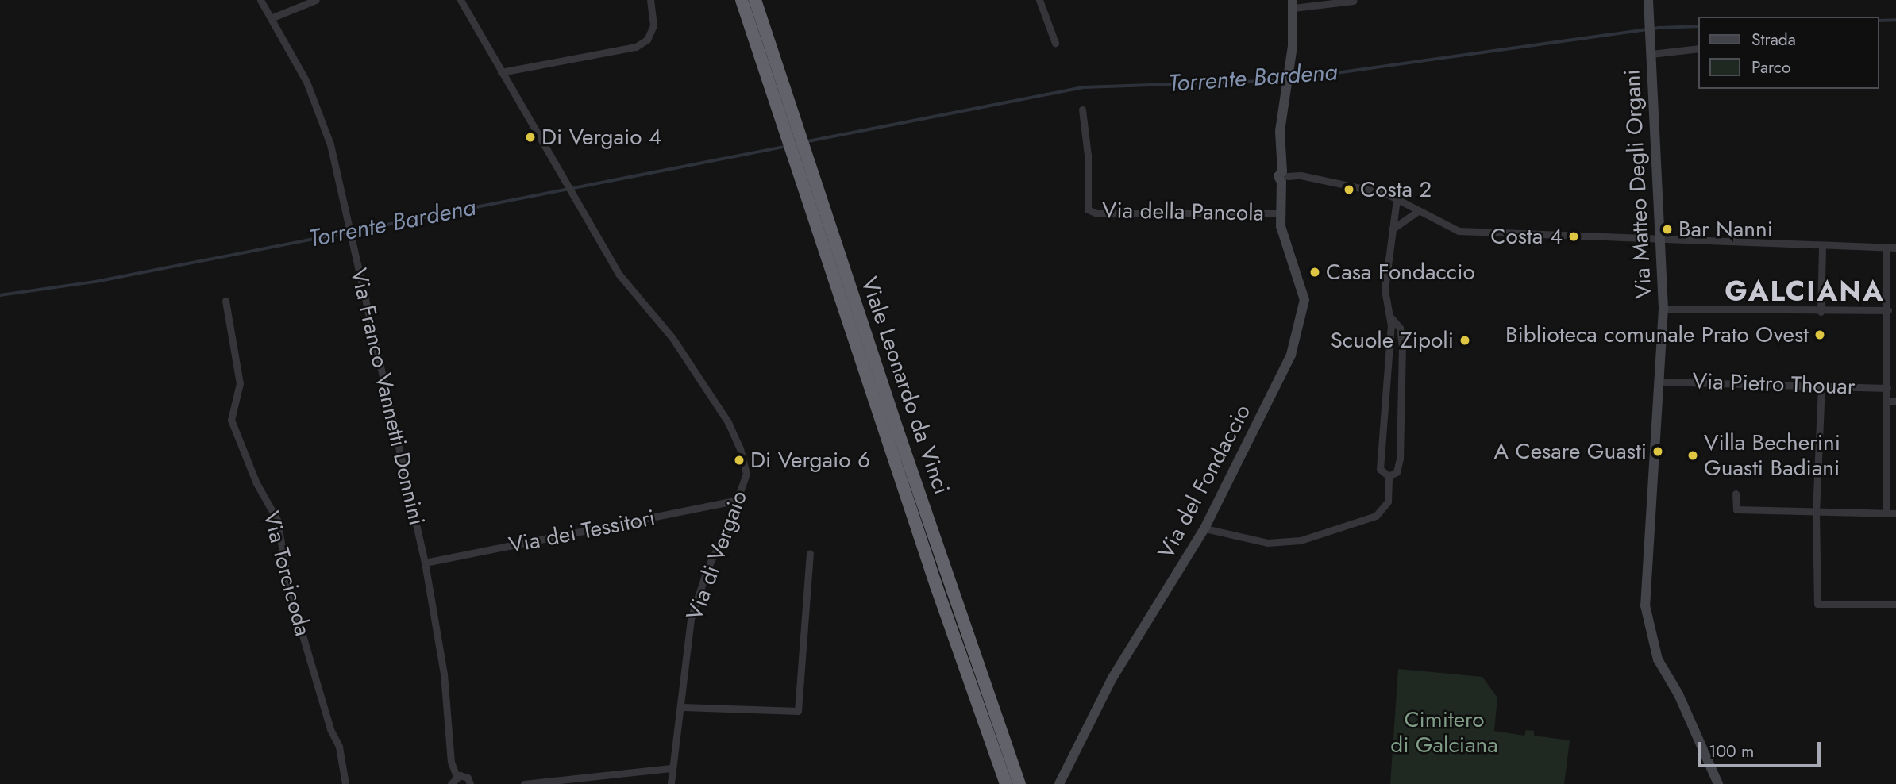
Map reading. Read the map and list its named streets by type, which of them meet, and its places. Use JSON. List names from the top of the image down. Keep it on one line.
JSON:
{"streets":{"highway":["Viale Leonardo da Vinci"],"street":["Via Matteo Degli Organi","Via della Pancola","Via Pietro Thouar","Via Franco Vannetti Donnini","Via del Fondaccio","Via dei Tessitori","Via di Vergaio","Via Torcicoda"]},"crossings":[["Via Matteo Degli Organi","Via Pietro Thouar"],["Via della Pancola","Via del Fondaccio"],["Via Franco Vannetti Donnini","Via dei Tessitori"],["Via dei Tessitori","Via di Vergaio"]],"districts":["GALCIANA"],"water":["Torrente Bardena"],"parks":["Cimitero di Galciana"],"places":["Di Vergaio 4","Costa 2","Bar Nanni","Costa 4","Casa Fondaccio","Biblioteca comunale Prato Ovest","Scuole Zipoli","A Cesare Guasti","Villa Becherini Guasti Badiani","Di Vergaio 6"],"legend":["Strada","Parco"],"scale_bar":"100 m"}
